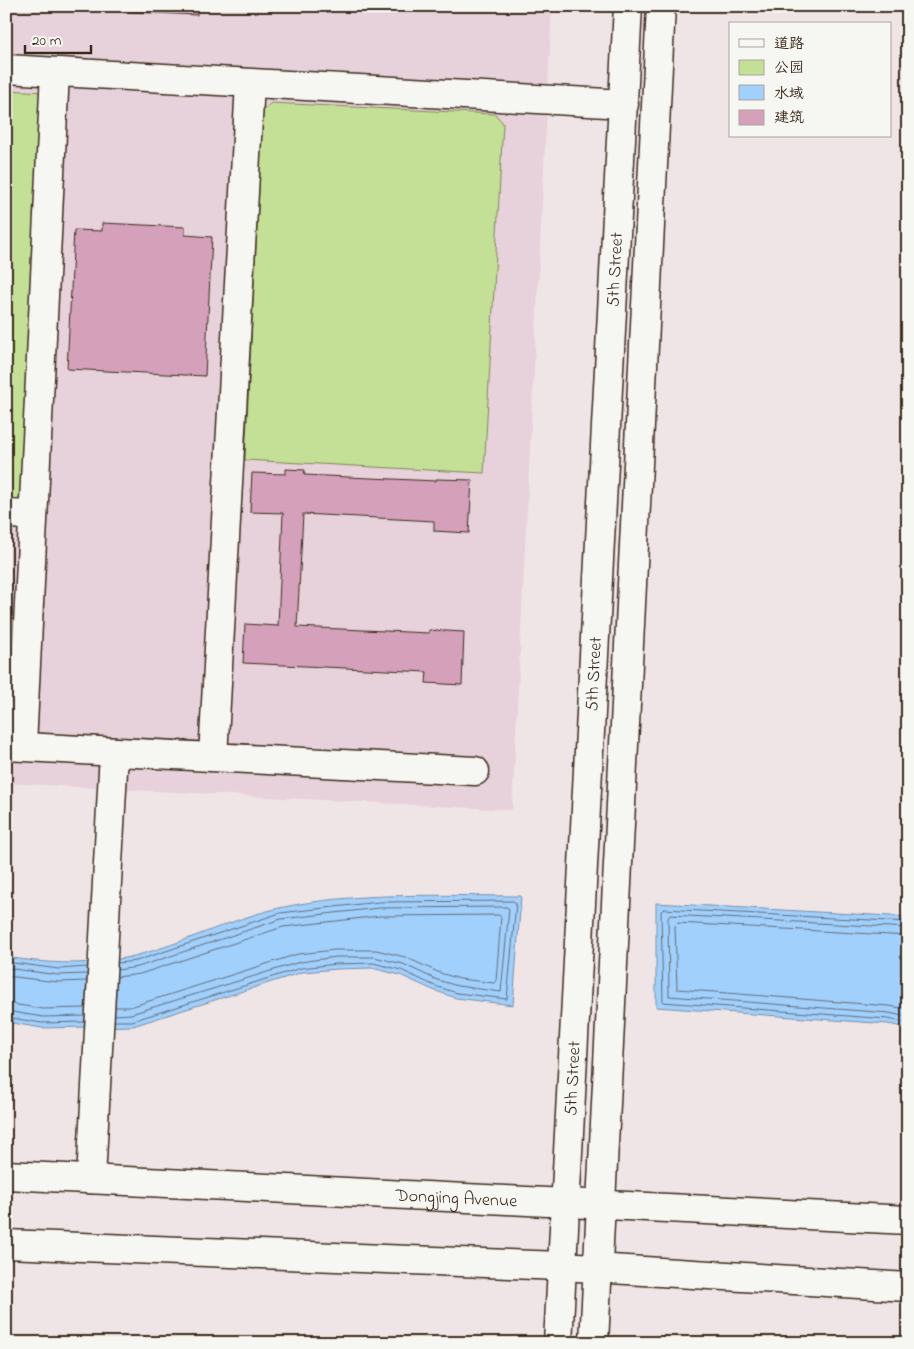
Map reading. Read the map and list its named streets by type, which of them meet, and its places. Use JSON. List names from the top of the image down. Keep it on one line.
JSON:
{"streets":{"main road":["5th Street","Dongjing Avenue"]},"crossings":[["5th Street","Dongjing Avenue"]],"legend":["道路","公园","水域","建筑"],"scale_bar":"20 m"}
